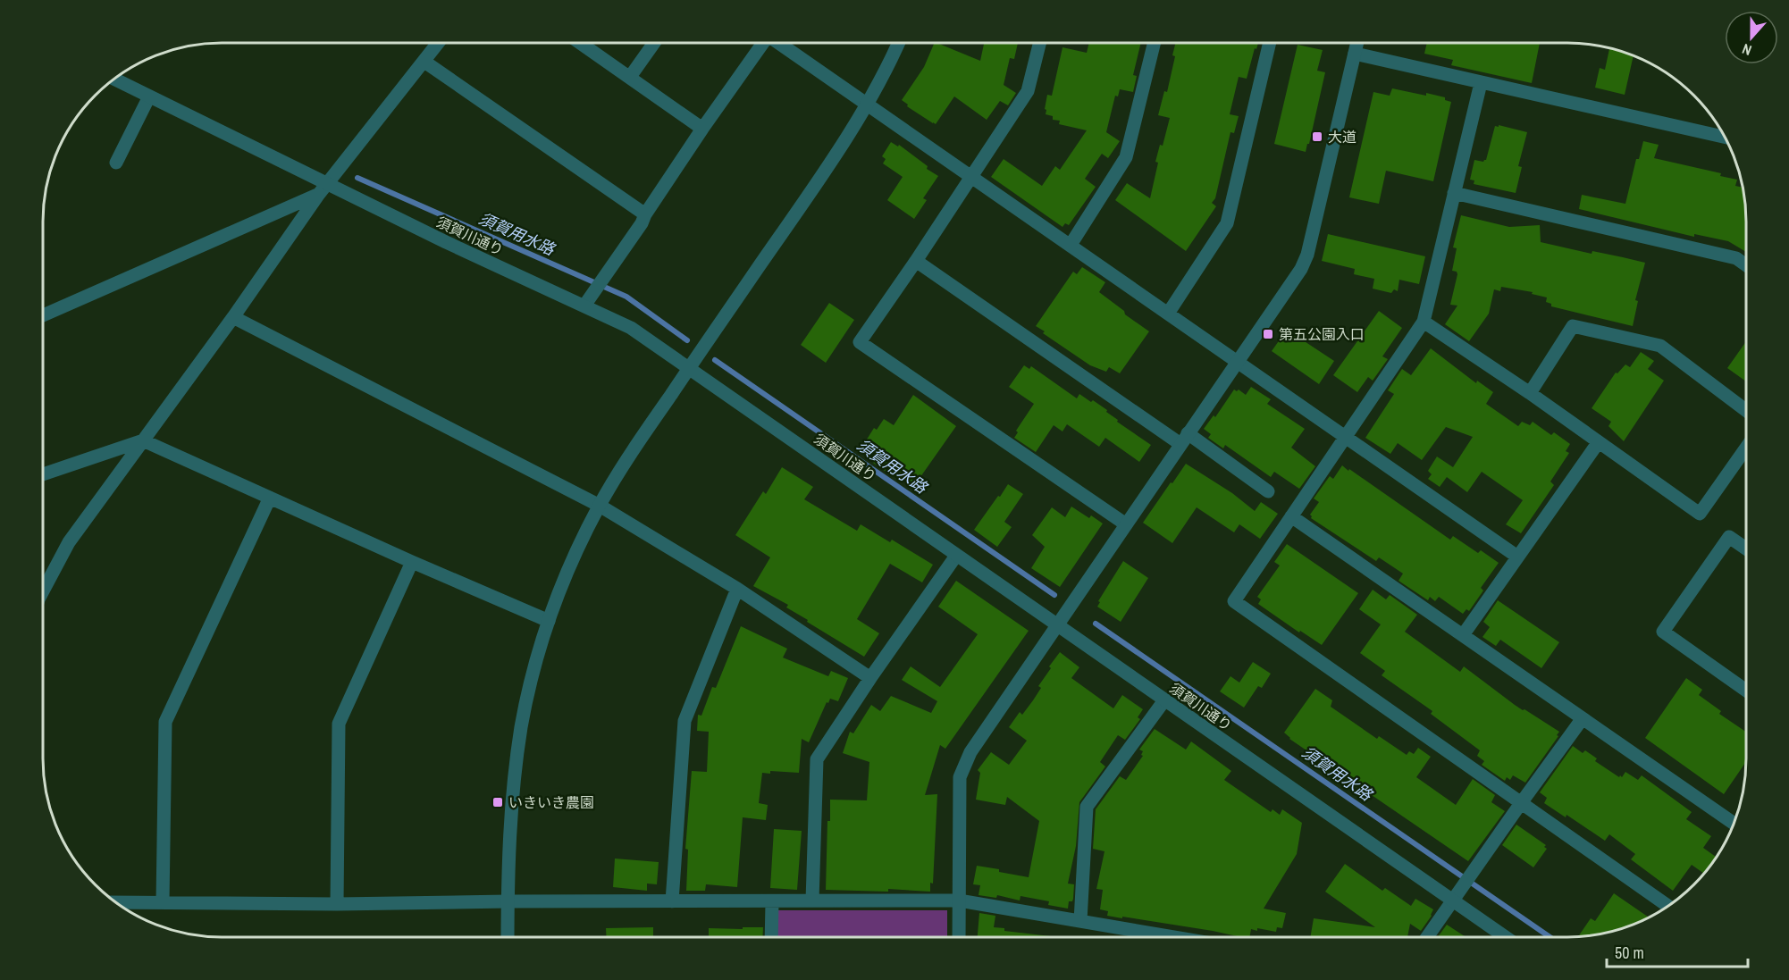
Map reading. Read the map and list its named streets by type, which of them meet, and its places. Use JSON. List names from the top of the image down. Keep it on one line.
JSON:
{"streets":{"street":["須賀川通り"]},"water":["須賀用水路"],"places":{"transit":["大道","第五公園入口","いきいき農園"]},"scale_bar":"50 m","north":"bottom"}
